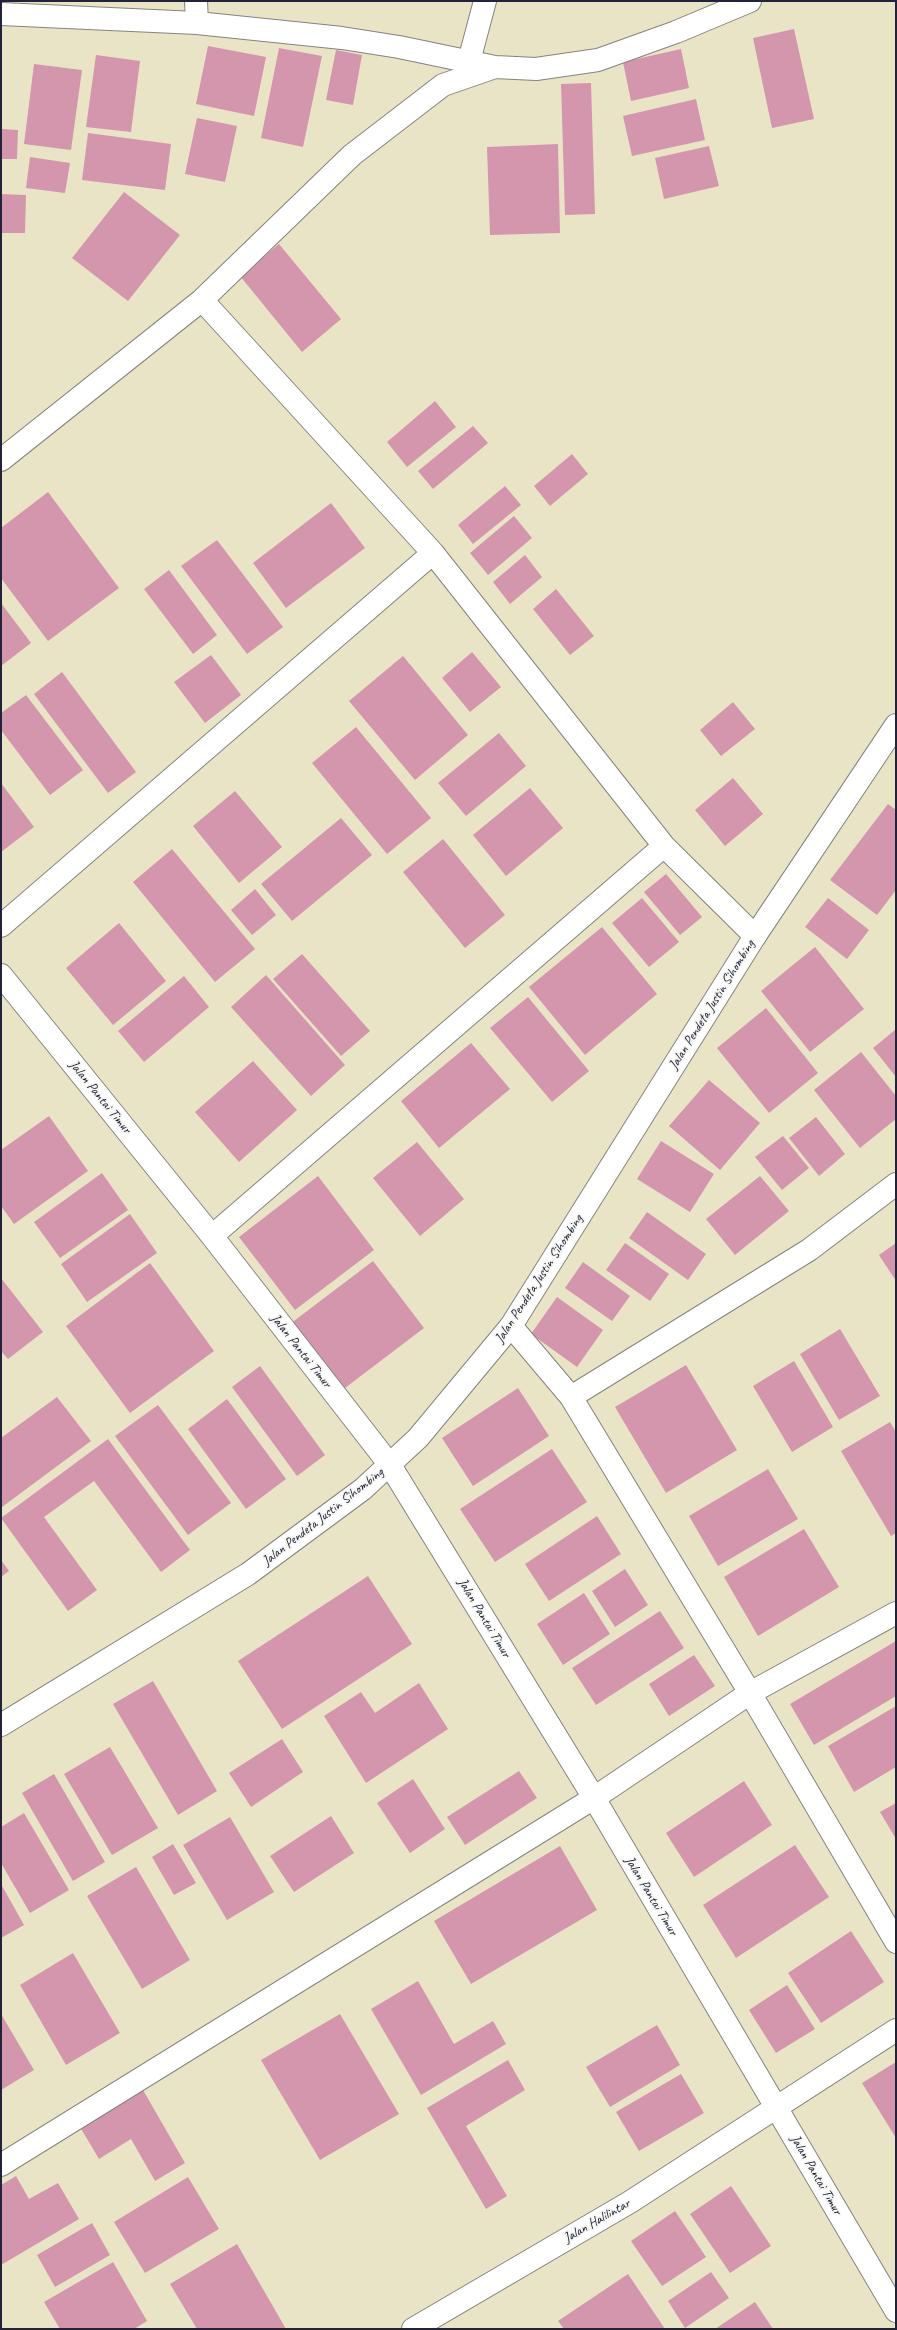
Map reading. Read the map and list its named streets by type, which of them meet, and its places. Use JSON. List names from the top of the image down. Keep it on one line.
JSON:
{"streets":{"street":["Jalan Pendeta Justin Sihombing","Jalan Pantai Timur","Jalan Halilintar"]},"crossings":[["Jalan Pendeta Justin Sihombing","Jalan Pantai Timur"],["Jalan Pantai Timur","Jalan Halilintar"]]}
